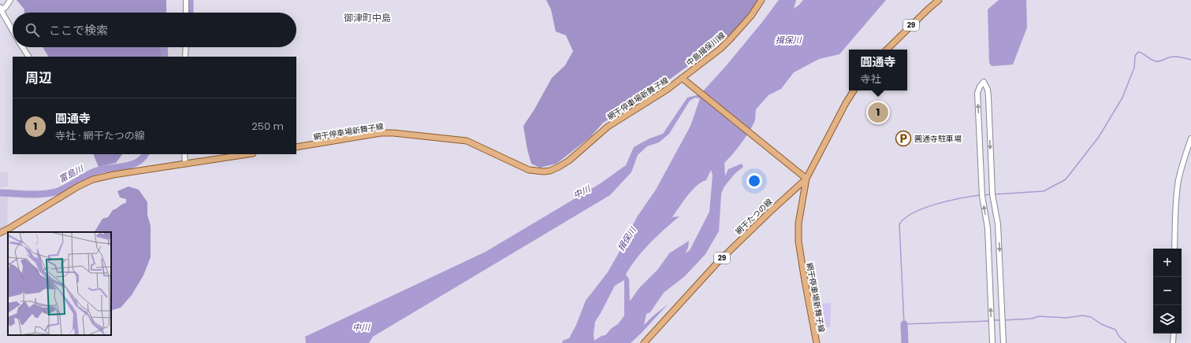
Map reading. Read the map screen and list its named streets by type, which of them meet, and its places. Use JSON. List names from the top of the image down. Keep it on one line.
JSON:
{"streets":{"main road":["29","中島揖保川線","網干停車場新舞子線","網干たつの線"]},"crossings":[["中島揖保川線","網干停車場新舞子線"],["網干停車場新舞子線","網干たつの線"]],"districts":["御津町中島"],"water":["揖保川","富島川","中川"],"places":{"parking":["圓通寺駐車場"]},"page":{"search":"ここで検索","popup":["圓通寺","寺社"],"heading":"周辺","list":[{"mark":"1","name":"圓通寺","note":"寺社 · 網干たつの線","value":"250 m"}],"pins":"1","map_buttons":["+","−"]}}
